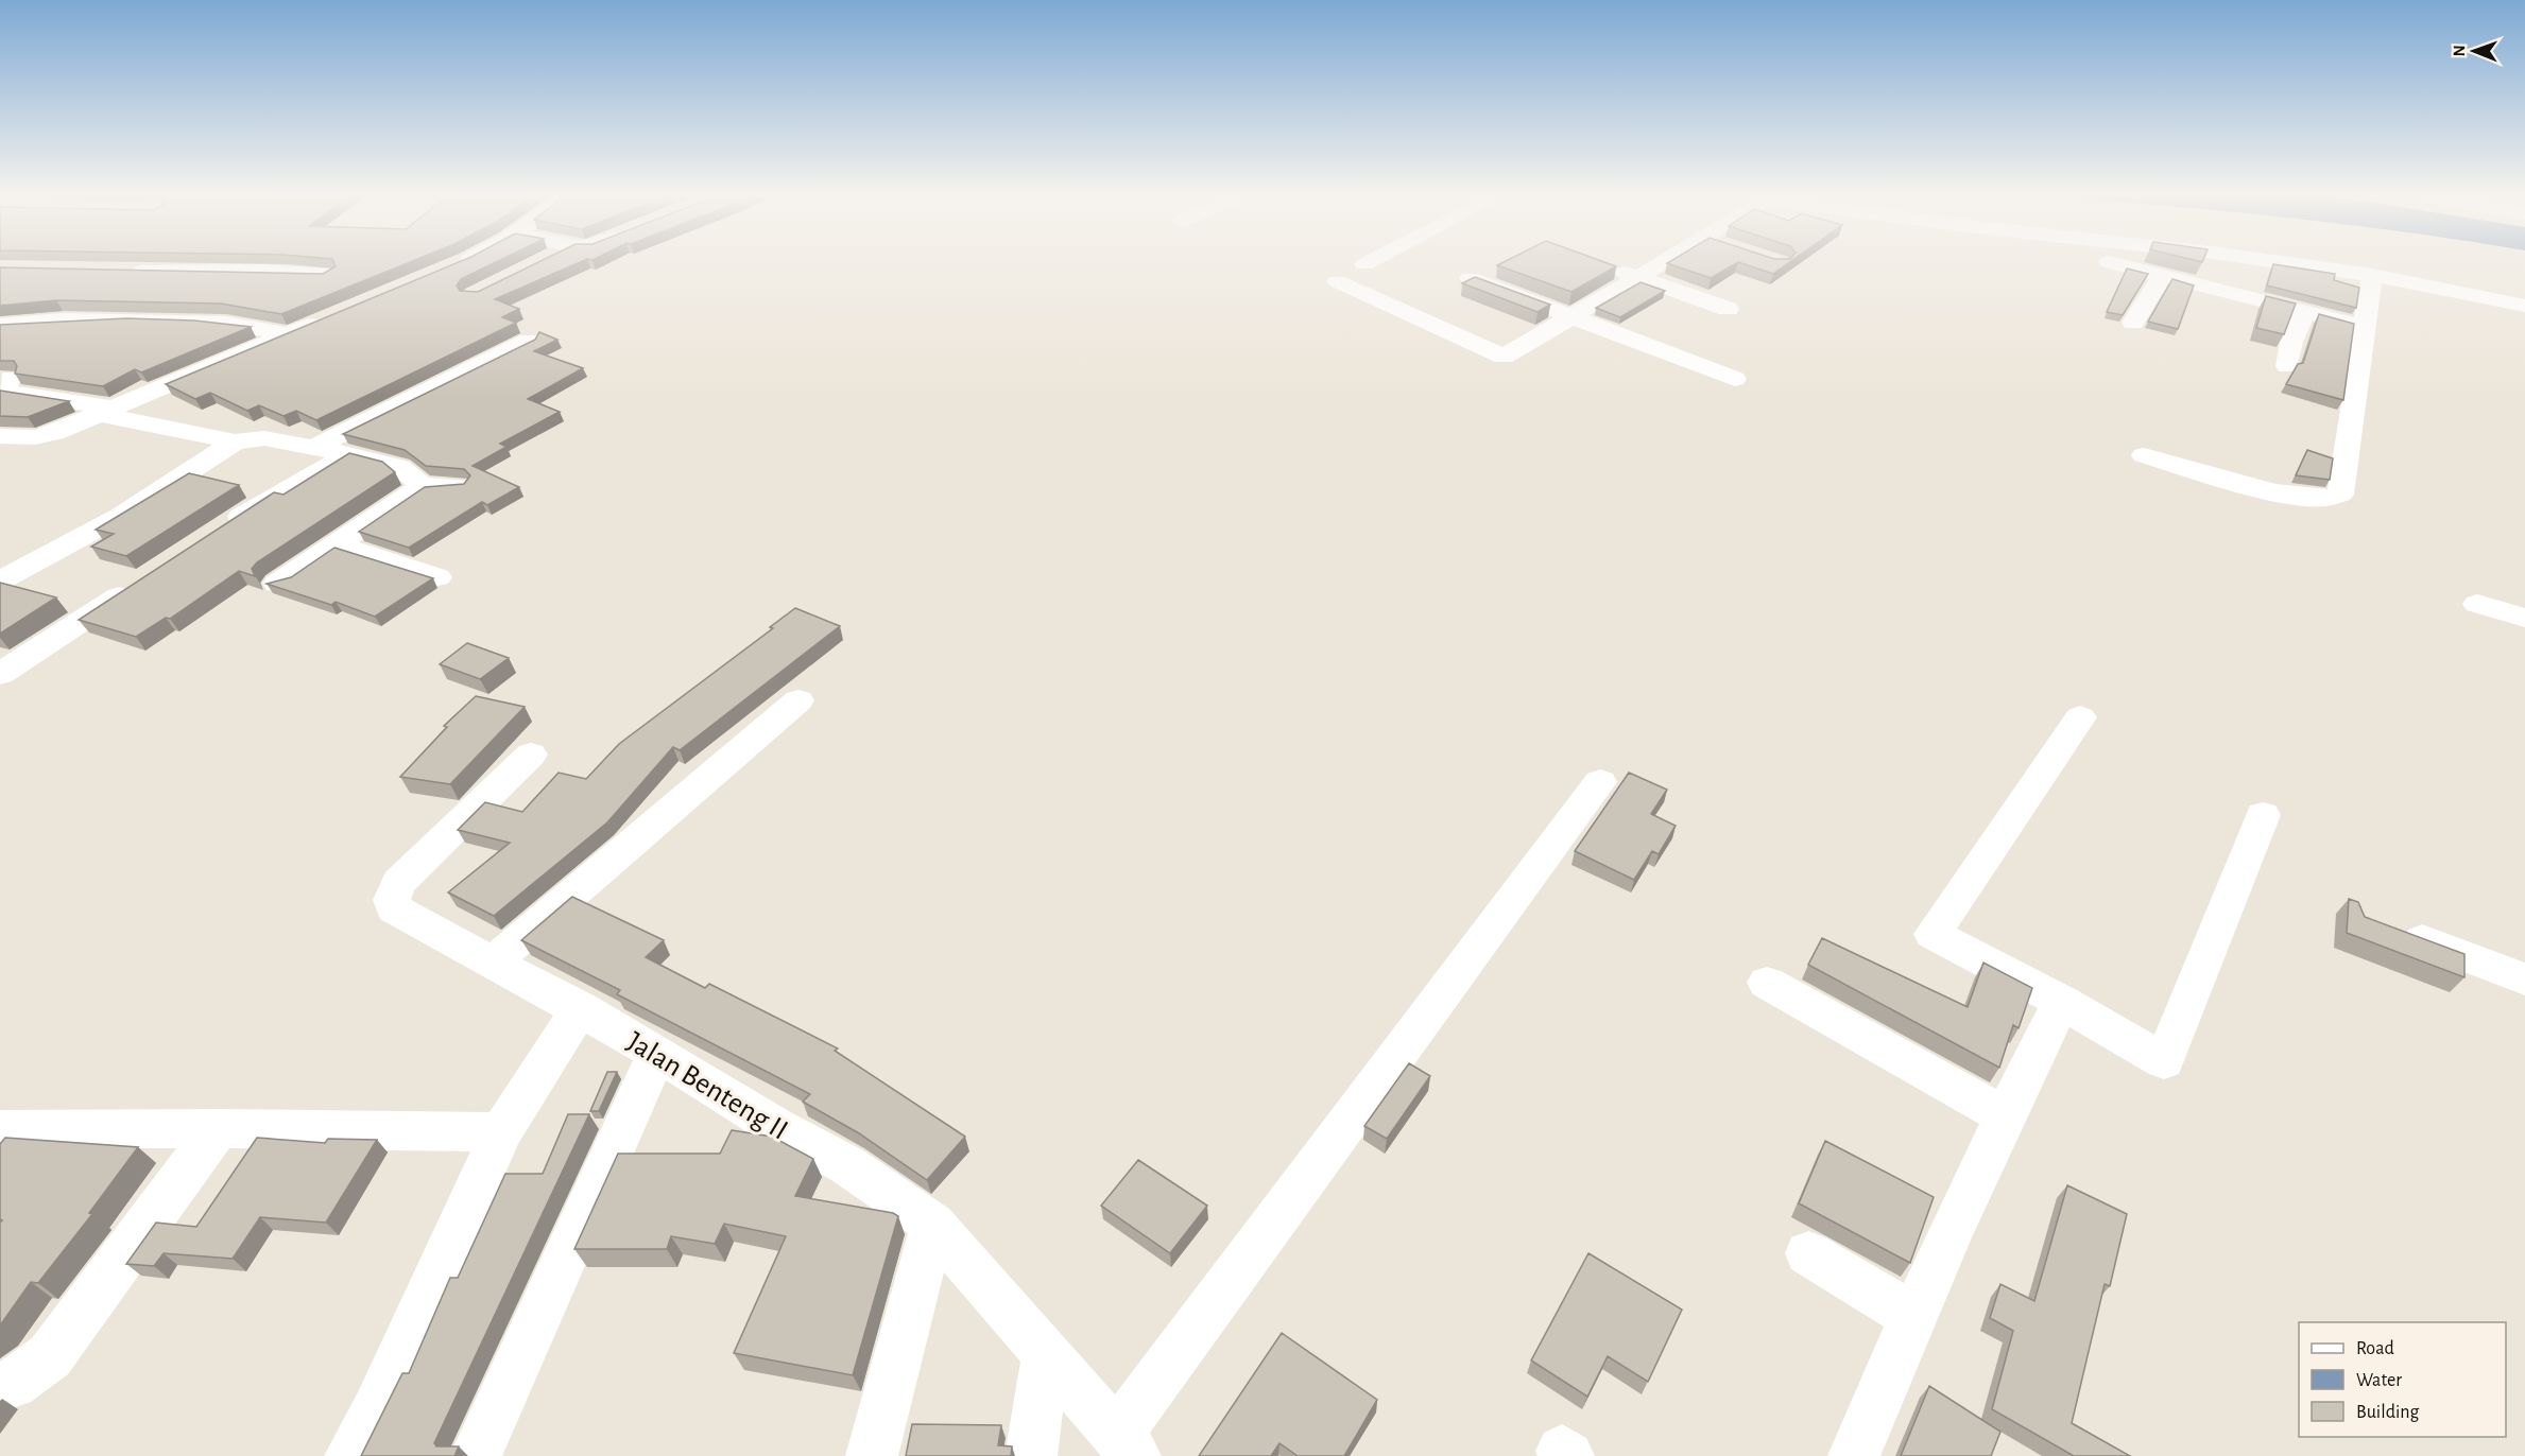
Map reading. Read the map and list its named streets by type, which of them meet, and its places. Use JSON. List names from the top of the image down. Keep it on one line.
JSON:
{"streets":{"street":["Jalan Benteng II"]},"legend":["Road","Water","Building"],"north":"left"}
